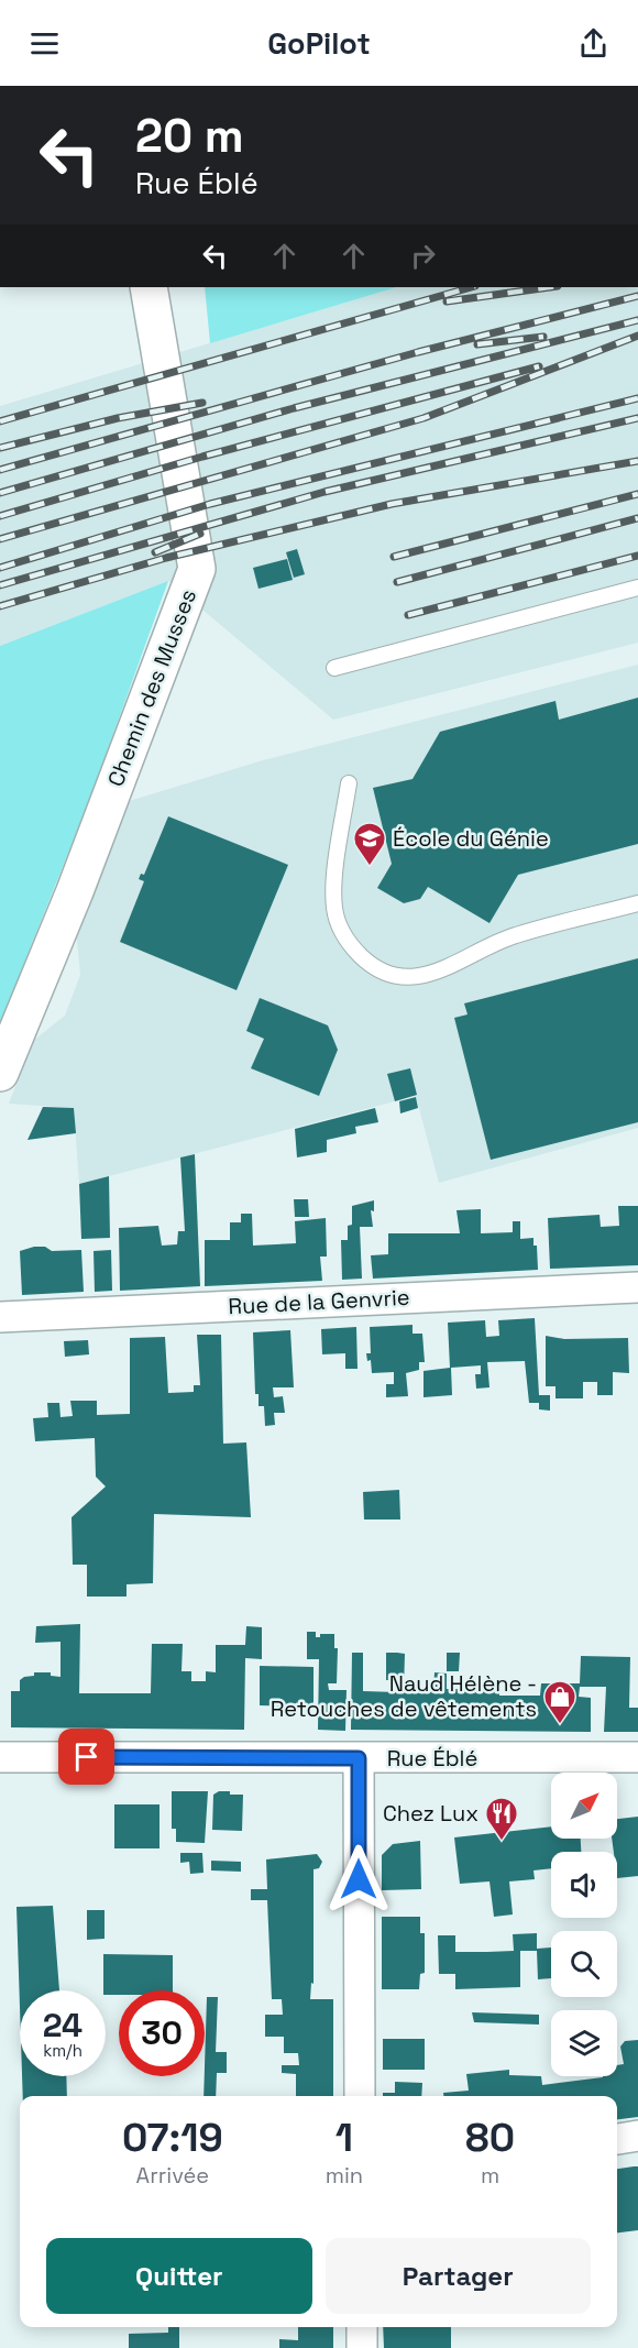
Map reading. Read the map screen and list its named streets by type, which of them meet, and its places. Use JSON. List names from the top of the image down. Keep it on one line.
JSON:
{"streets":{"street":["Chemin des Musses","Rue de la Genvrie","Rue Éblé"]},"places":{"school or university":["École du Génie"],"shop":["Naud Hélène - Retouches de vêtements"],"restaurant":["Chez Lux"]},"north":"top right","page":{"header":"GoPilot","turn":["20 m","Rue Éblé"],"speed":"24 km/h","limit":"30","eta":["07:19","Arrivée","1","min","80","m"],"buttons":["Quitter","Partager"]}}
